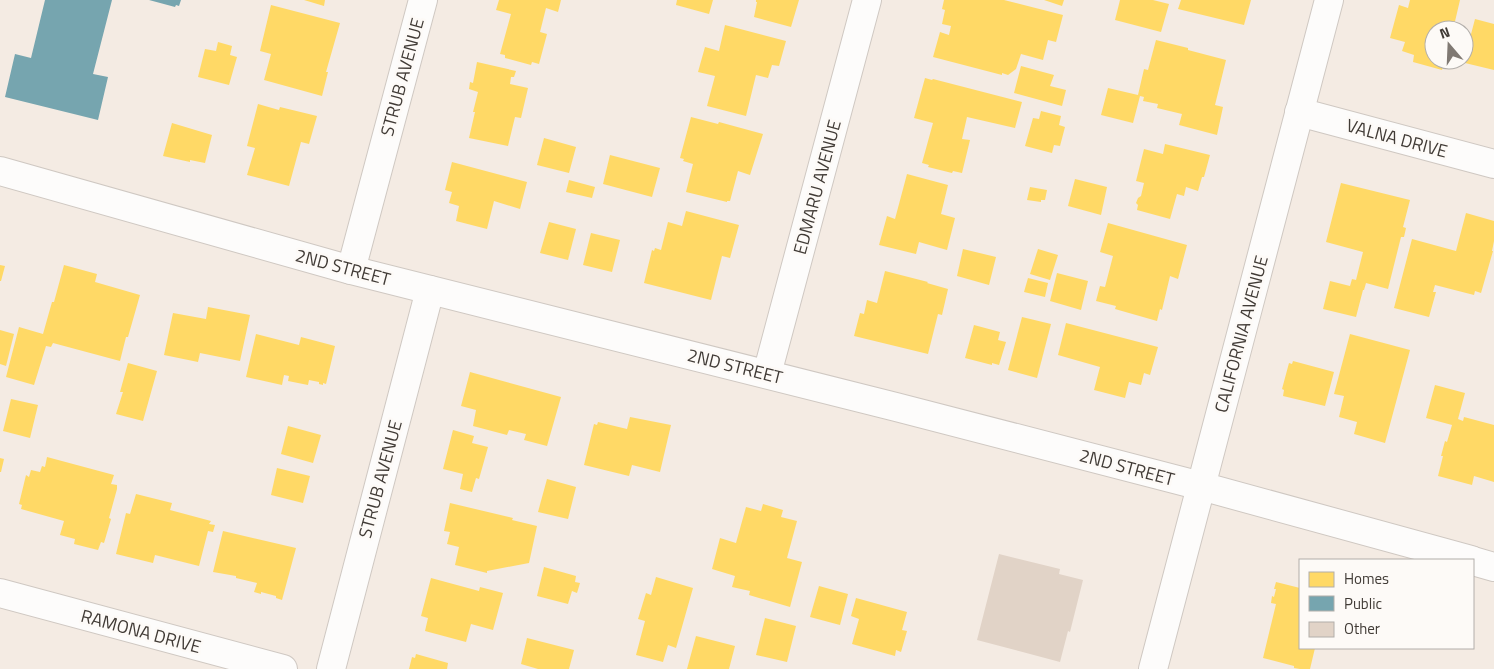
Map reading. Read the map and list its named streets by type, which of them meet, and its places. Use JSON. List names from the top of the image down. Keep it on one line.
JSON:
{"streets":{"street":["STRUB AVENUE","VALNA DRIVE","EDMARU AVENUE","2ND STREET","CALIFORNIA AVENUE","RAMONA DRIVE"]},"crossings":[["STRUB AVENUE","2ND STREET"],["VALNA DRIVE","CALIFORNIA AVENUE"],["EDMARU AVENUE","2ND STREET"],["2ND STREET","CALIFORNIA AVENUE"]],"legend":["Homes","Public","Other"],"north":"top"}
